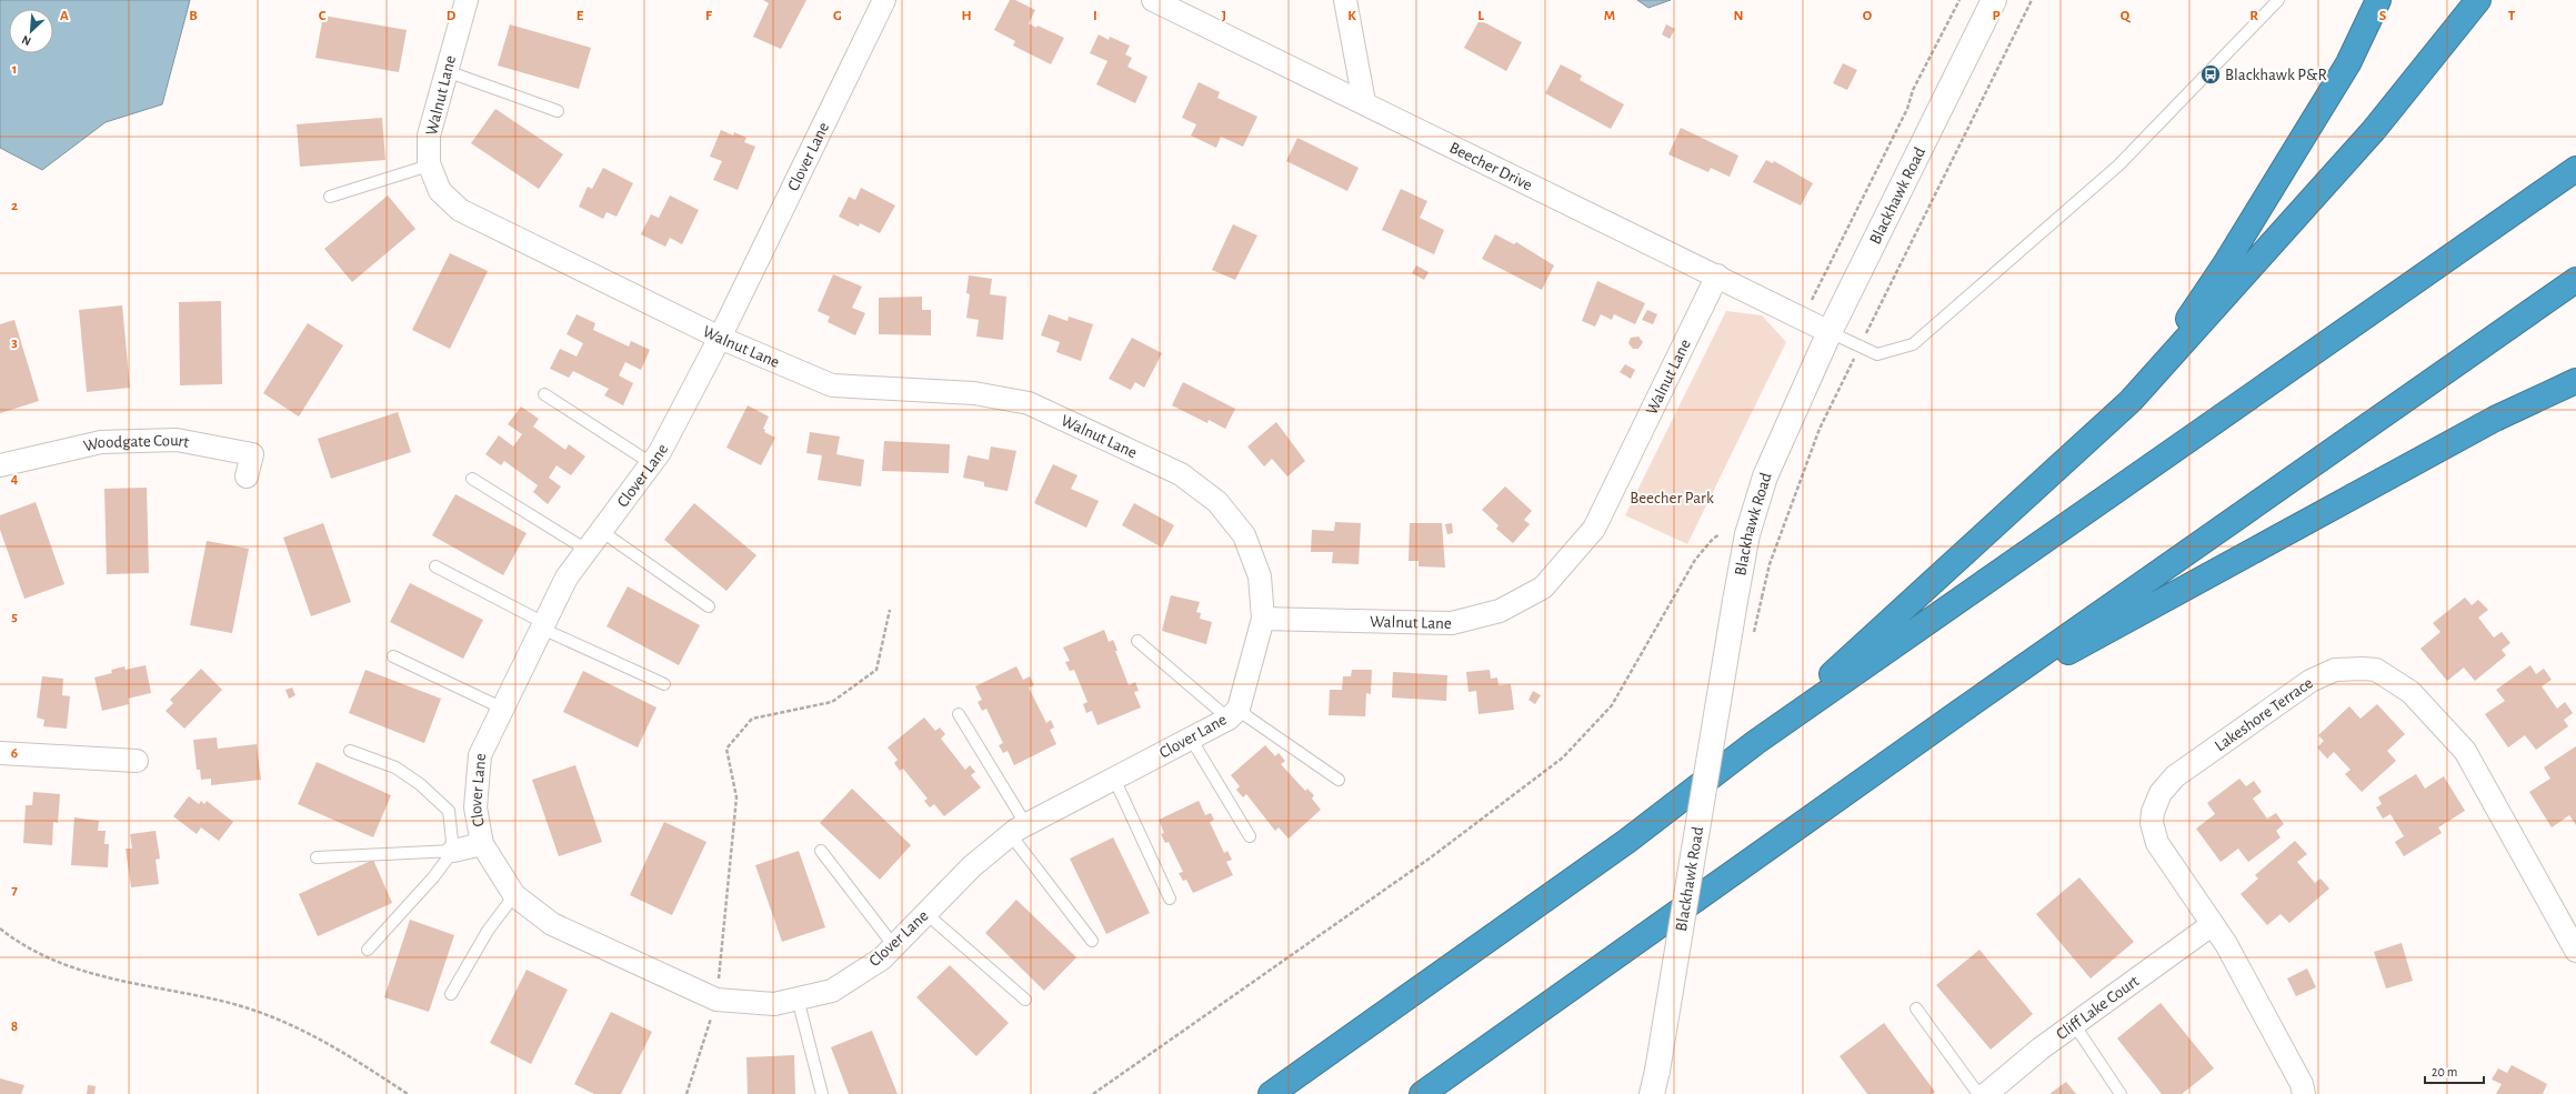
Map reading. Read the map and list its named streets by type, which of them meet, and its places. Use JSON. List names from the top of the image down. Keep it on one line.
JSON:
{"streets":{"street":["Walnut Lane","Clover Lane","Beecher Drive","Blackhawk Road","Woodgate Court","Lakeshore Terrace","Cliff Lake Court"]},"crossings":[["Walnut Lane","Clover Lane"],["Walnut Lane","Beecher Drive"],["Beecher Drive","Blackhawk Road"],["Lakeshore Terrace","Cliff Lake Court"]],"parks":["Beecher Park"],"places":{"bus stop":["Blackhawk P&R"]},"scale_bar":"20 m","north":"bottom left","grid":{"columns":["A","B","C","D","E","F","G","H","I","J","K","L","M","N","O","P","Q","R","S","T"],"rows":["1","2","3","4","5","6","7","8"]}}
